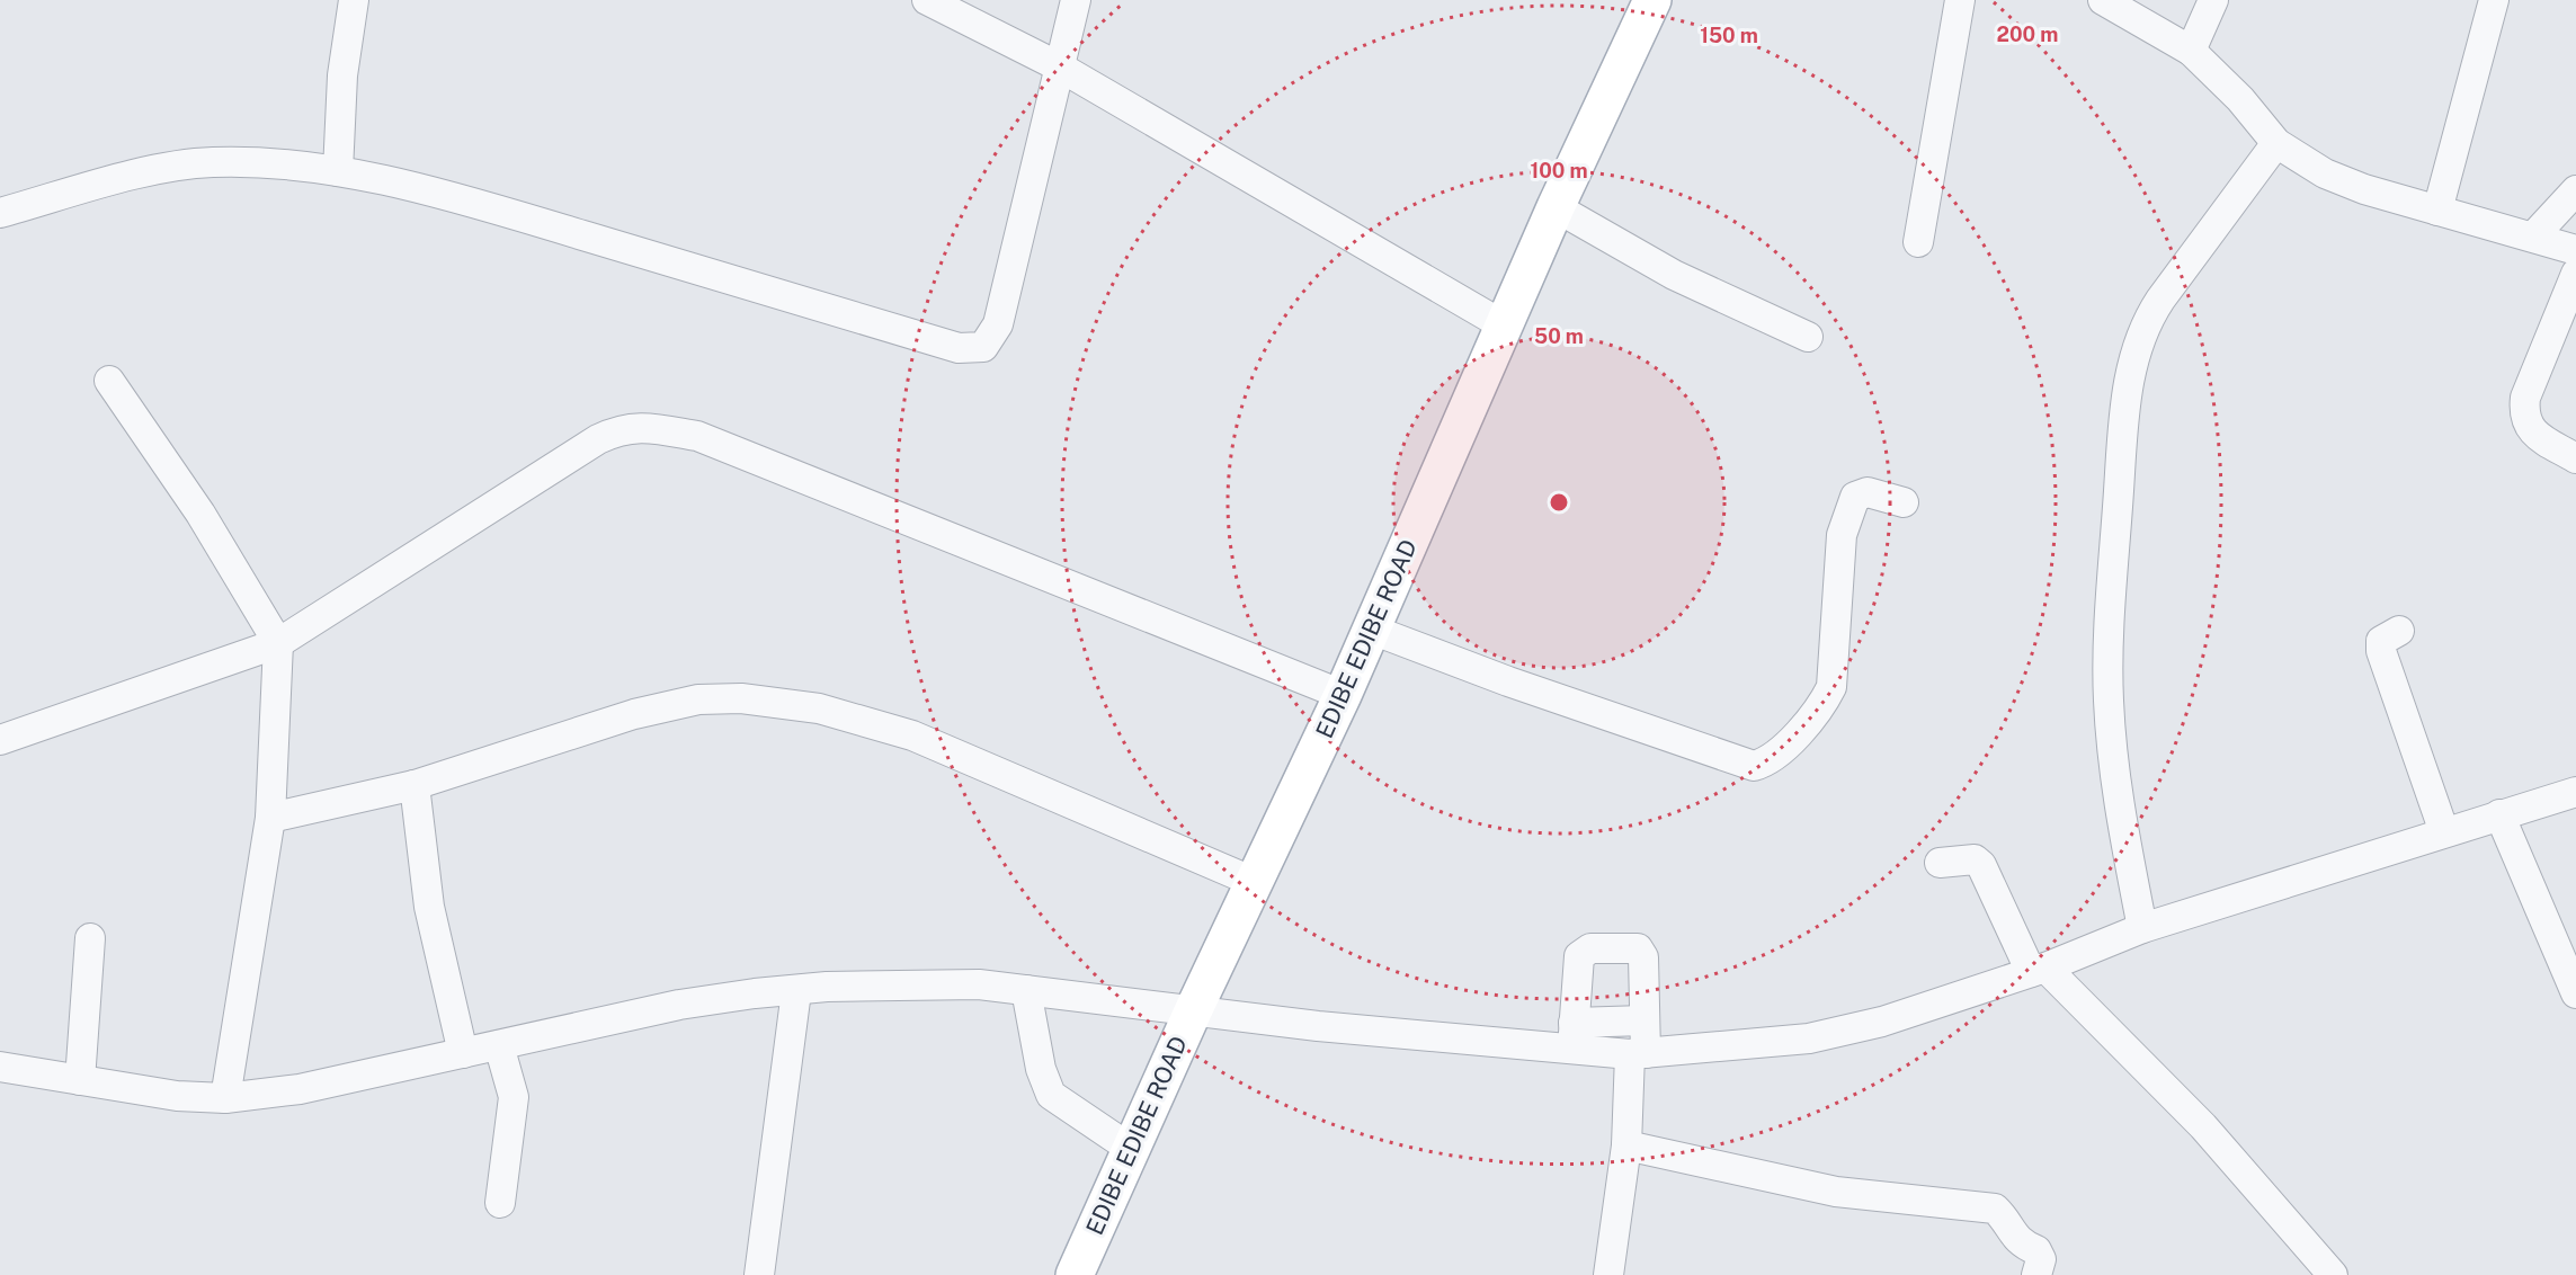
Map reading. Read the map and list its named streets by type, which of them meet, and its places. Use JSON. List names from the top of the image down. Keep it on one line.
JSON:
{"streets":{"main road":["EDIBE EDIBE ROAD"]},"rings":["200 m","150 m","100 m","50 m"]}
